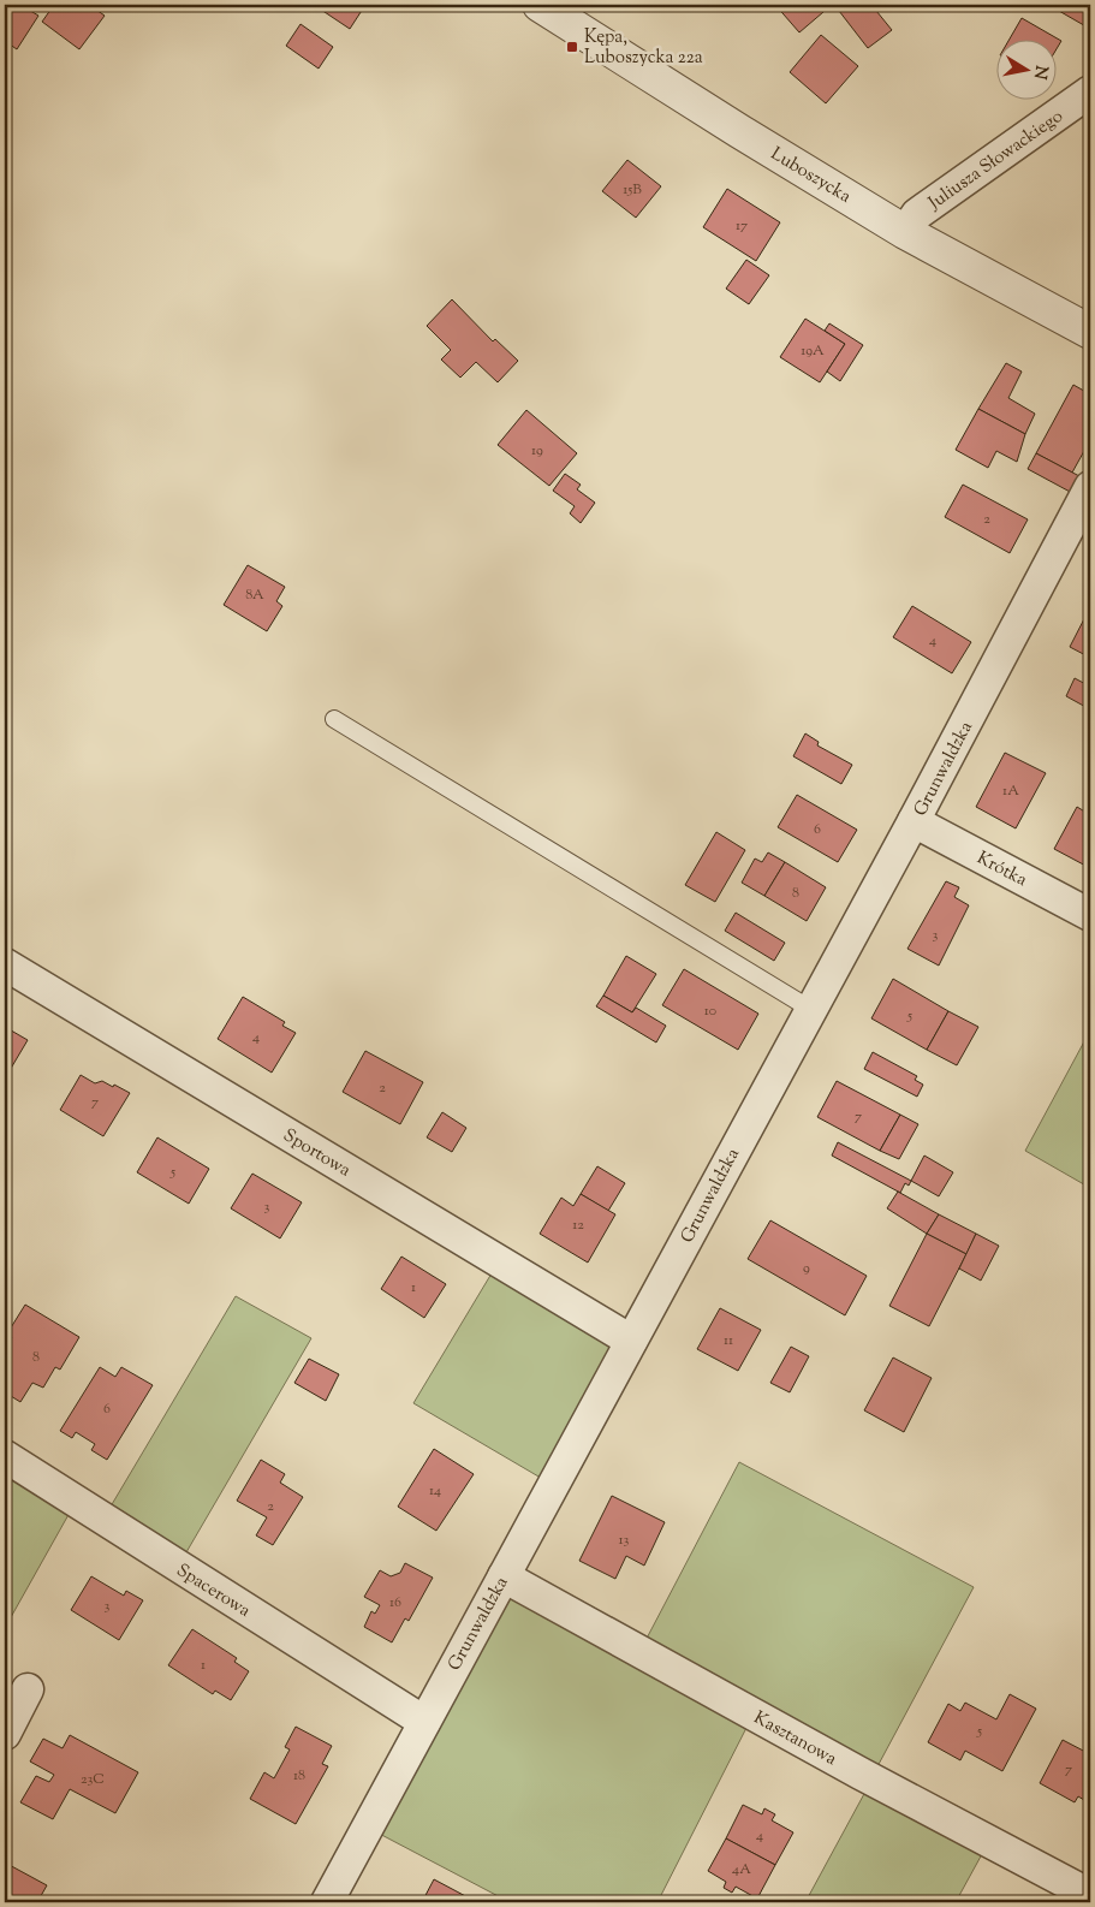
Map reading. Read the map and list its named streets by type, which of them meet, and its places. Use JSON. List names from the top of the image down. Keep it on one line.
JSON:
{"streets":{"street":["Juliusza Słowackiego","Luboszycka","Grunwaldzka","Krótka","Sportowa","Spacerowa","Kasztanowa"]},"crossings":[["Juliusza Słowackiego","Luboszycka"],["Grunwaldzka","Krótka"],["Grunwaldzka","Sportowa"],["Grunwaldzka","Spacerowa"],["Grunwaldzka","Kasztanowa"]],"places":{"transit":["Kępa, Luboszycka 22a"]},"house_numbers":["15B","17","19A","19","2","8A","4","1A","6","8","3","10","5","4","2","7","7","5","3","12","9","1","11","8","6","14","2","13","16","3","1","5","7","18","23C","4","4A"],"north":"right"}
